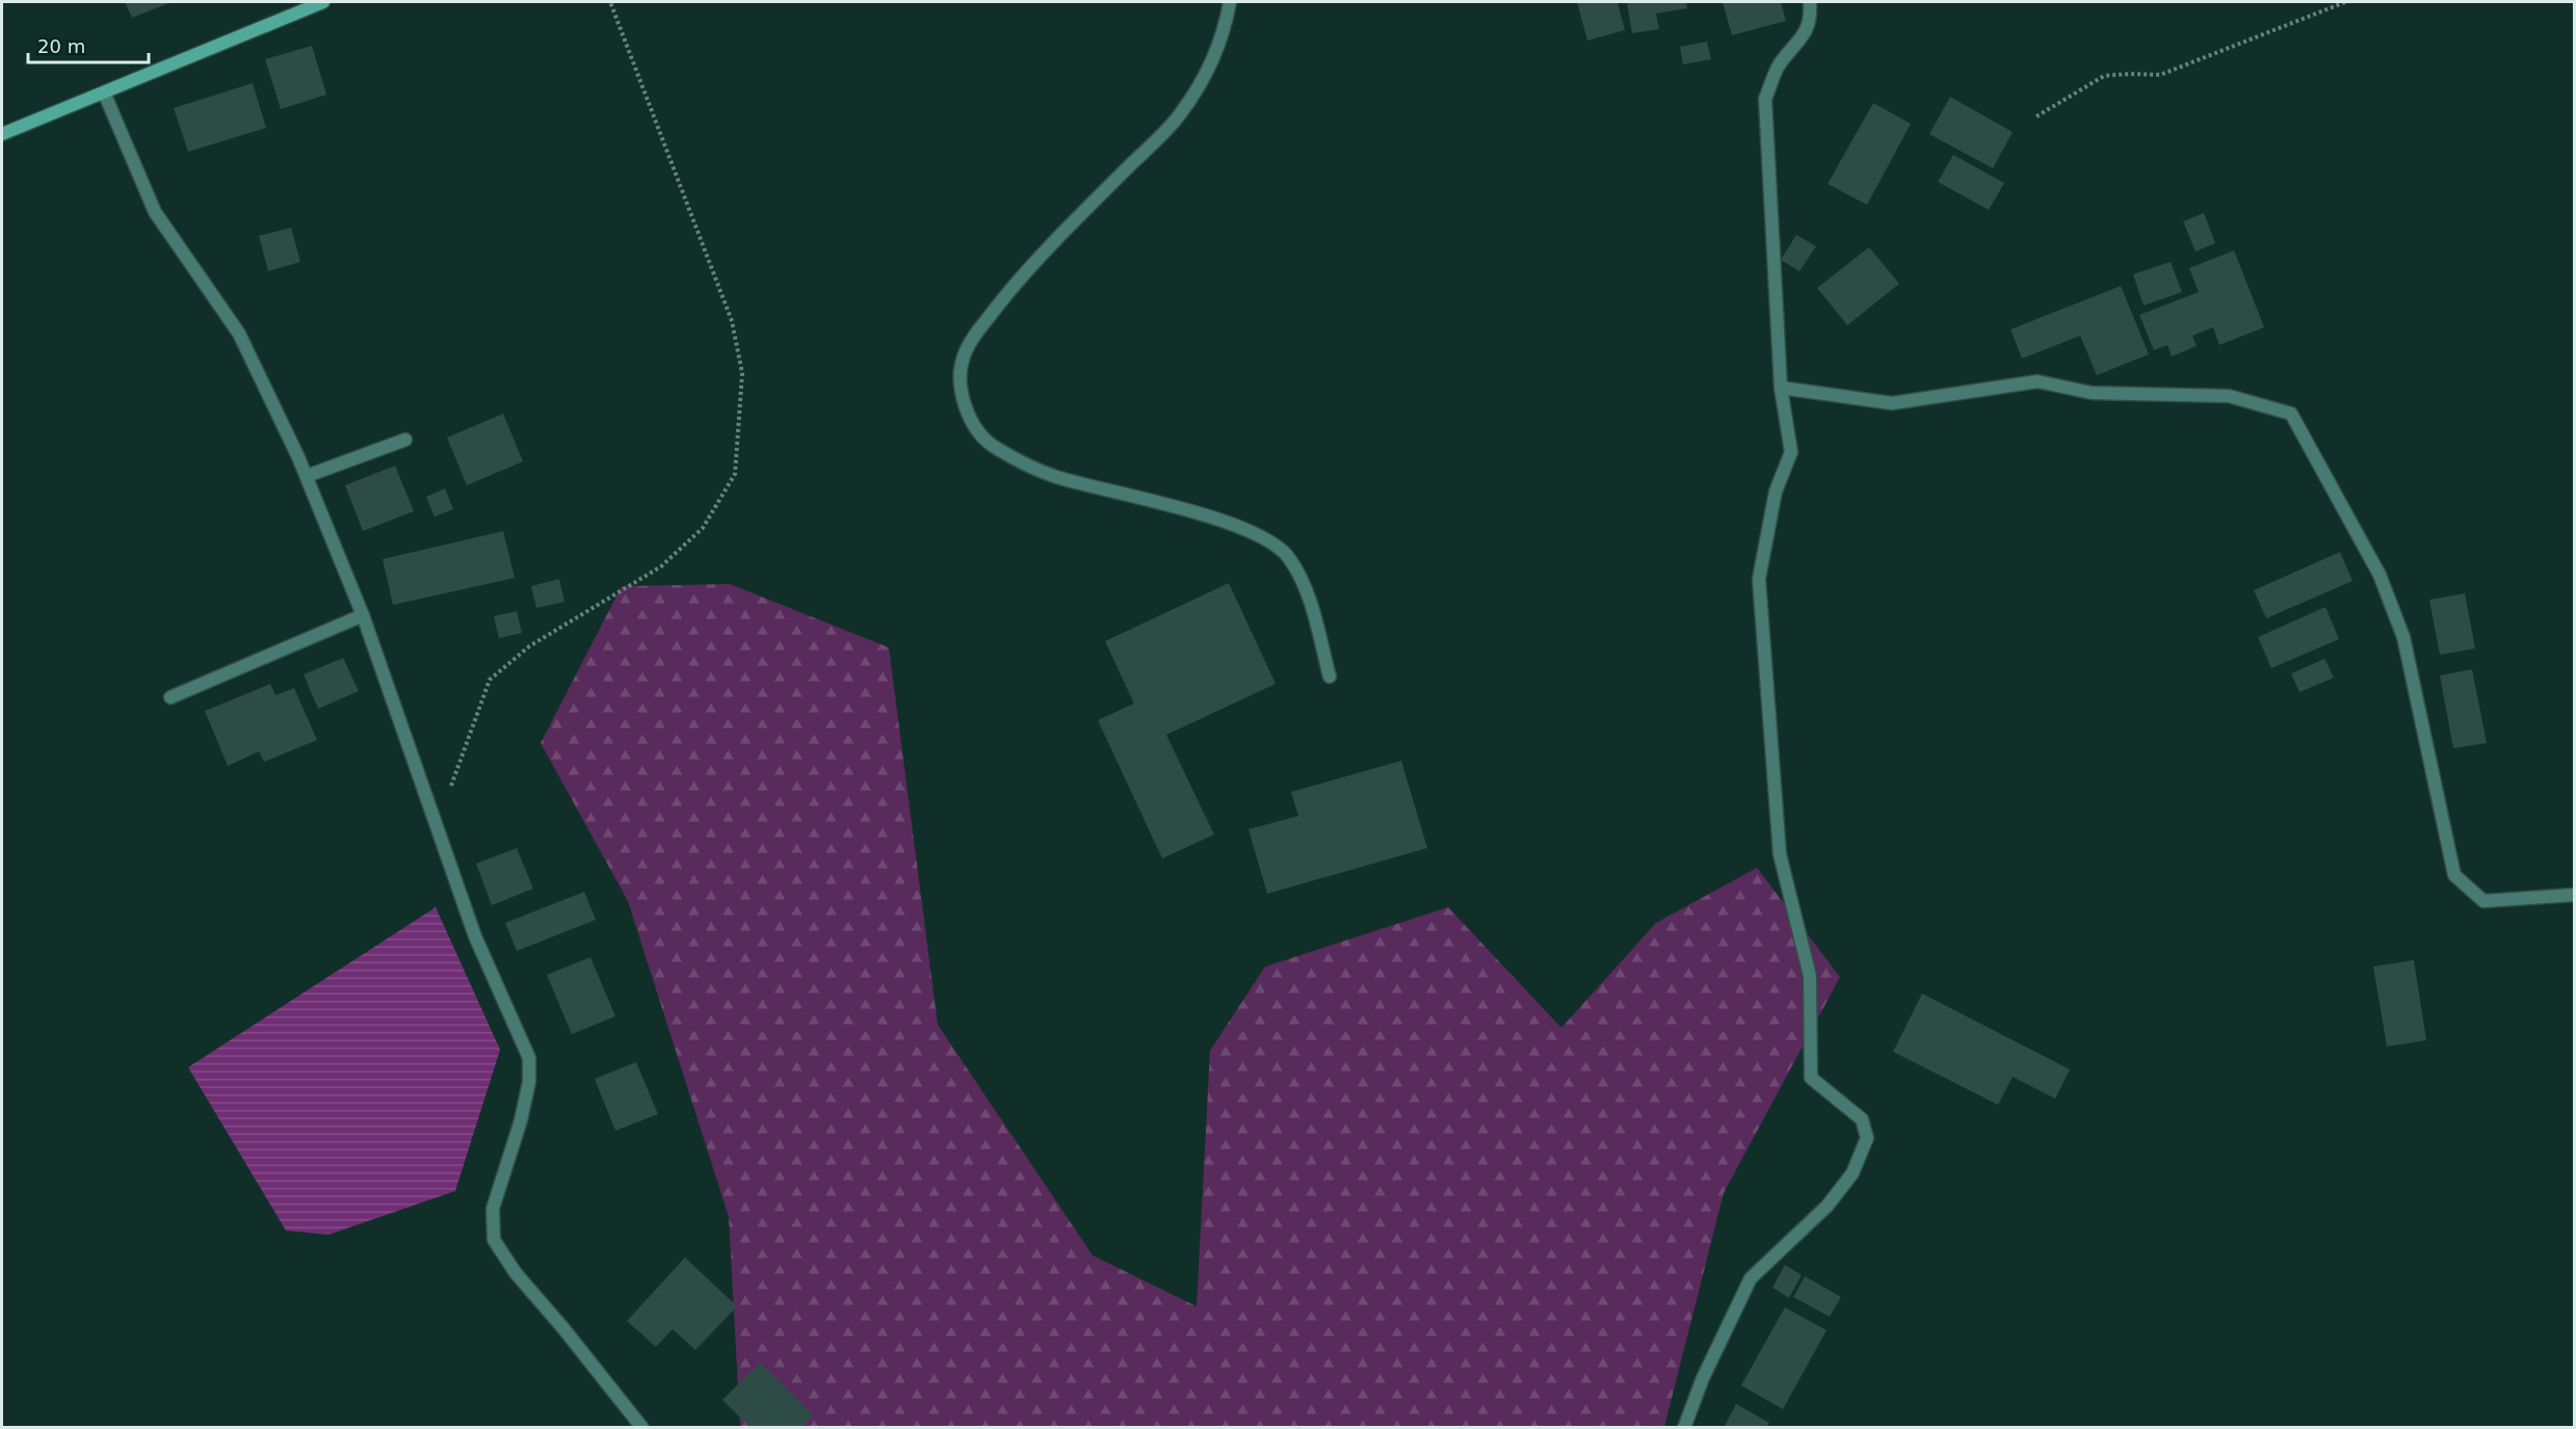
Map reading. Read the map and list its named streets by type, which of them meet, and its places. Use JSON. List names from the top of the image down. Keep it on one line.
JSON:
{"scale_bar":"20 m"}
